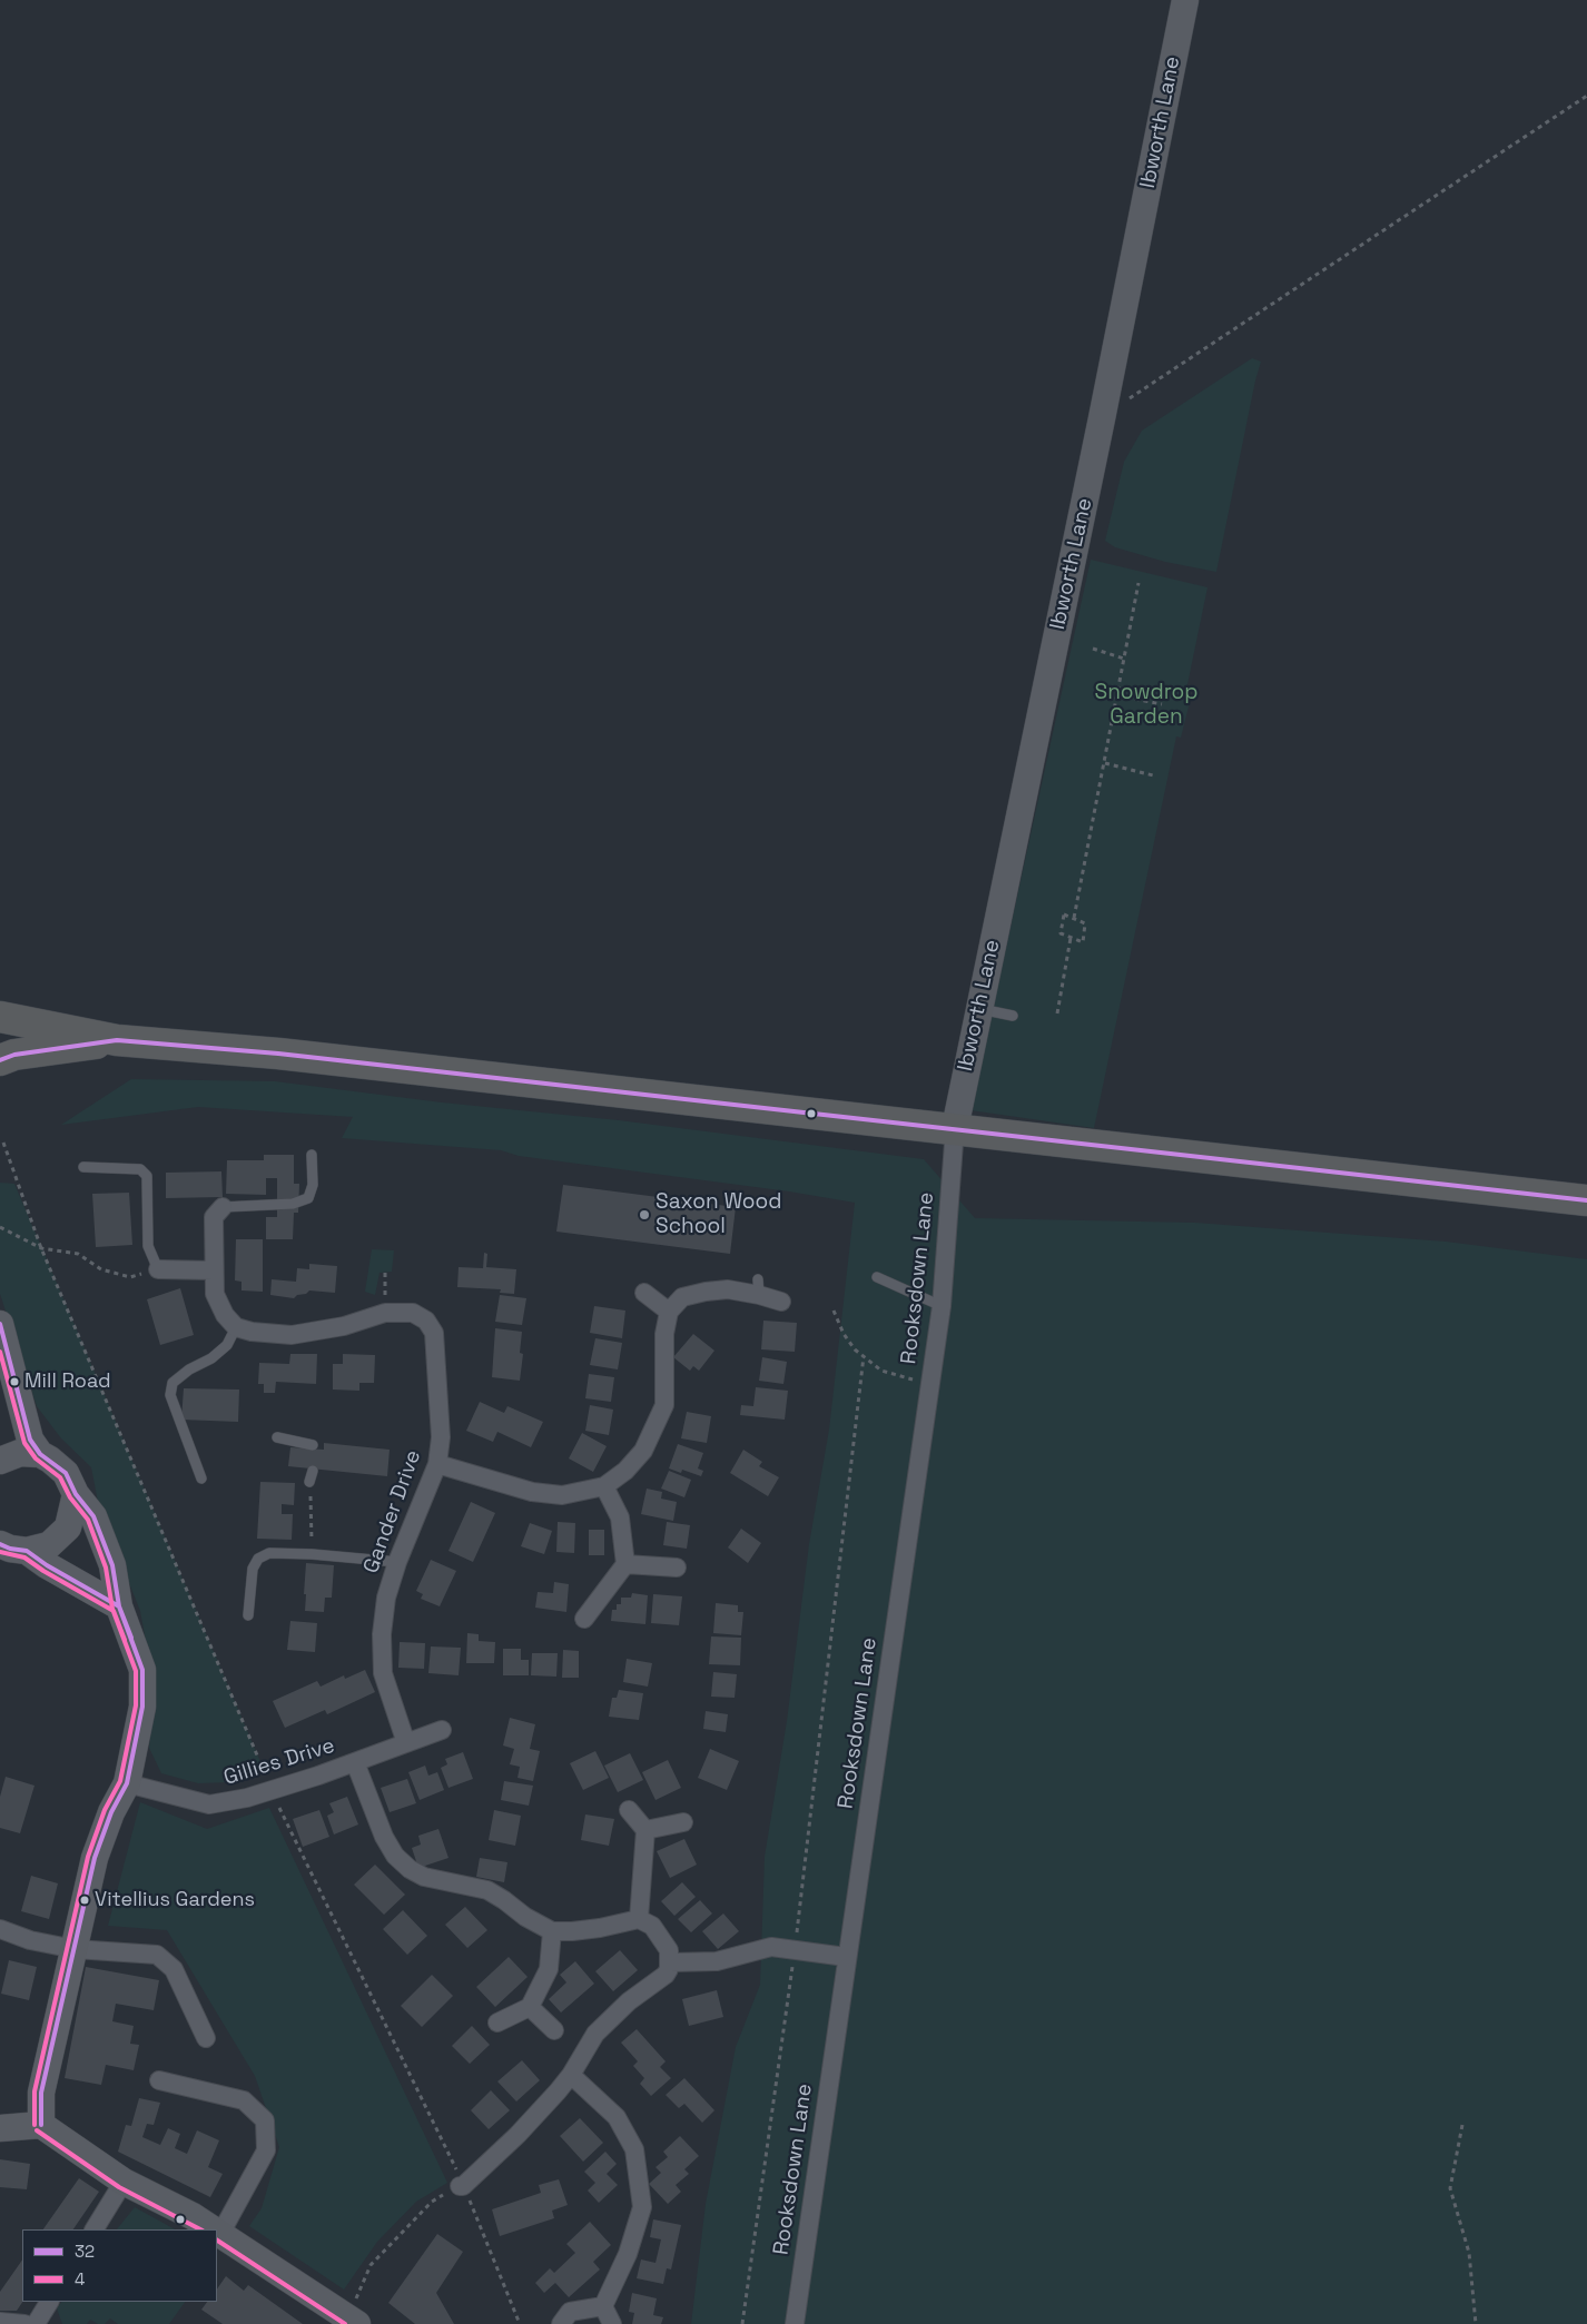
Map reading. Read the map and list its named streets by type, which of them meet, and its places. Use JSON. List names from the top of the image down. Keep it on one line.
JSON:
{"streets":{"street":["Ibworth Lane","Rooksdown Lane","Gander Drive","Gillies Drive"]},"crossings":[["Ibworth Lane","Rooksdown Lane"],["Gander Drive","Gillies Drive"]],"parks":["Snowdrop Garden"],"places":["Saxon Wood School","Mill Road","Vitellius Gardens"],"lines":["transit line 32","transit line 4"],"legend":["32","4"]}
